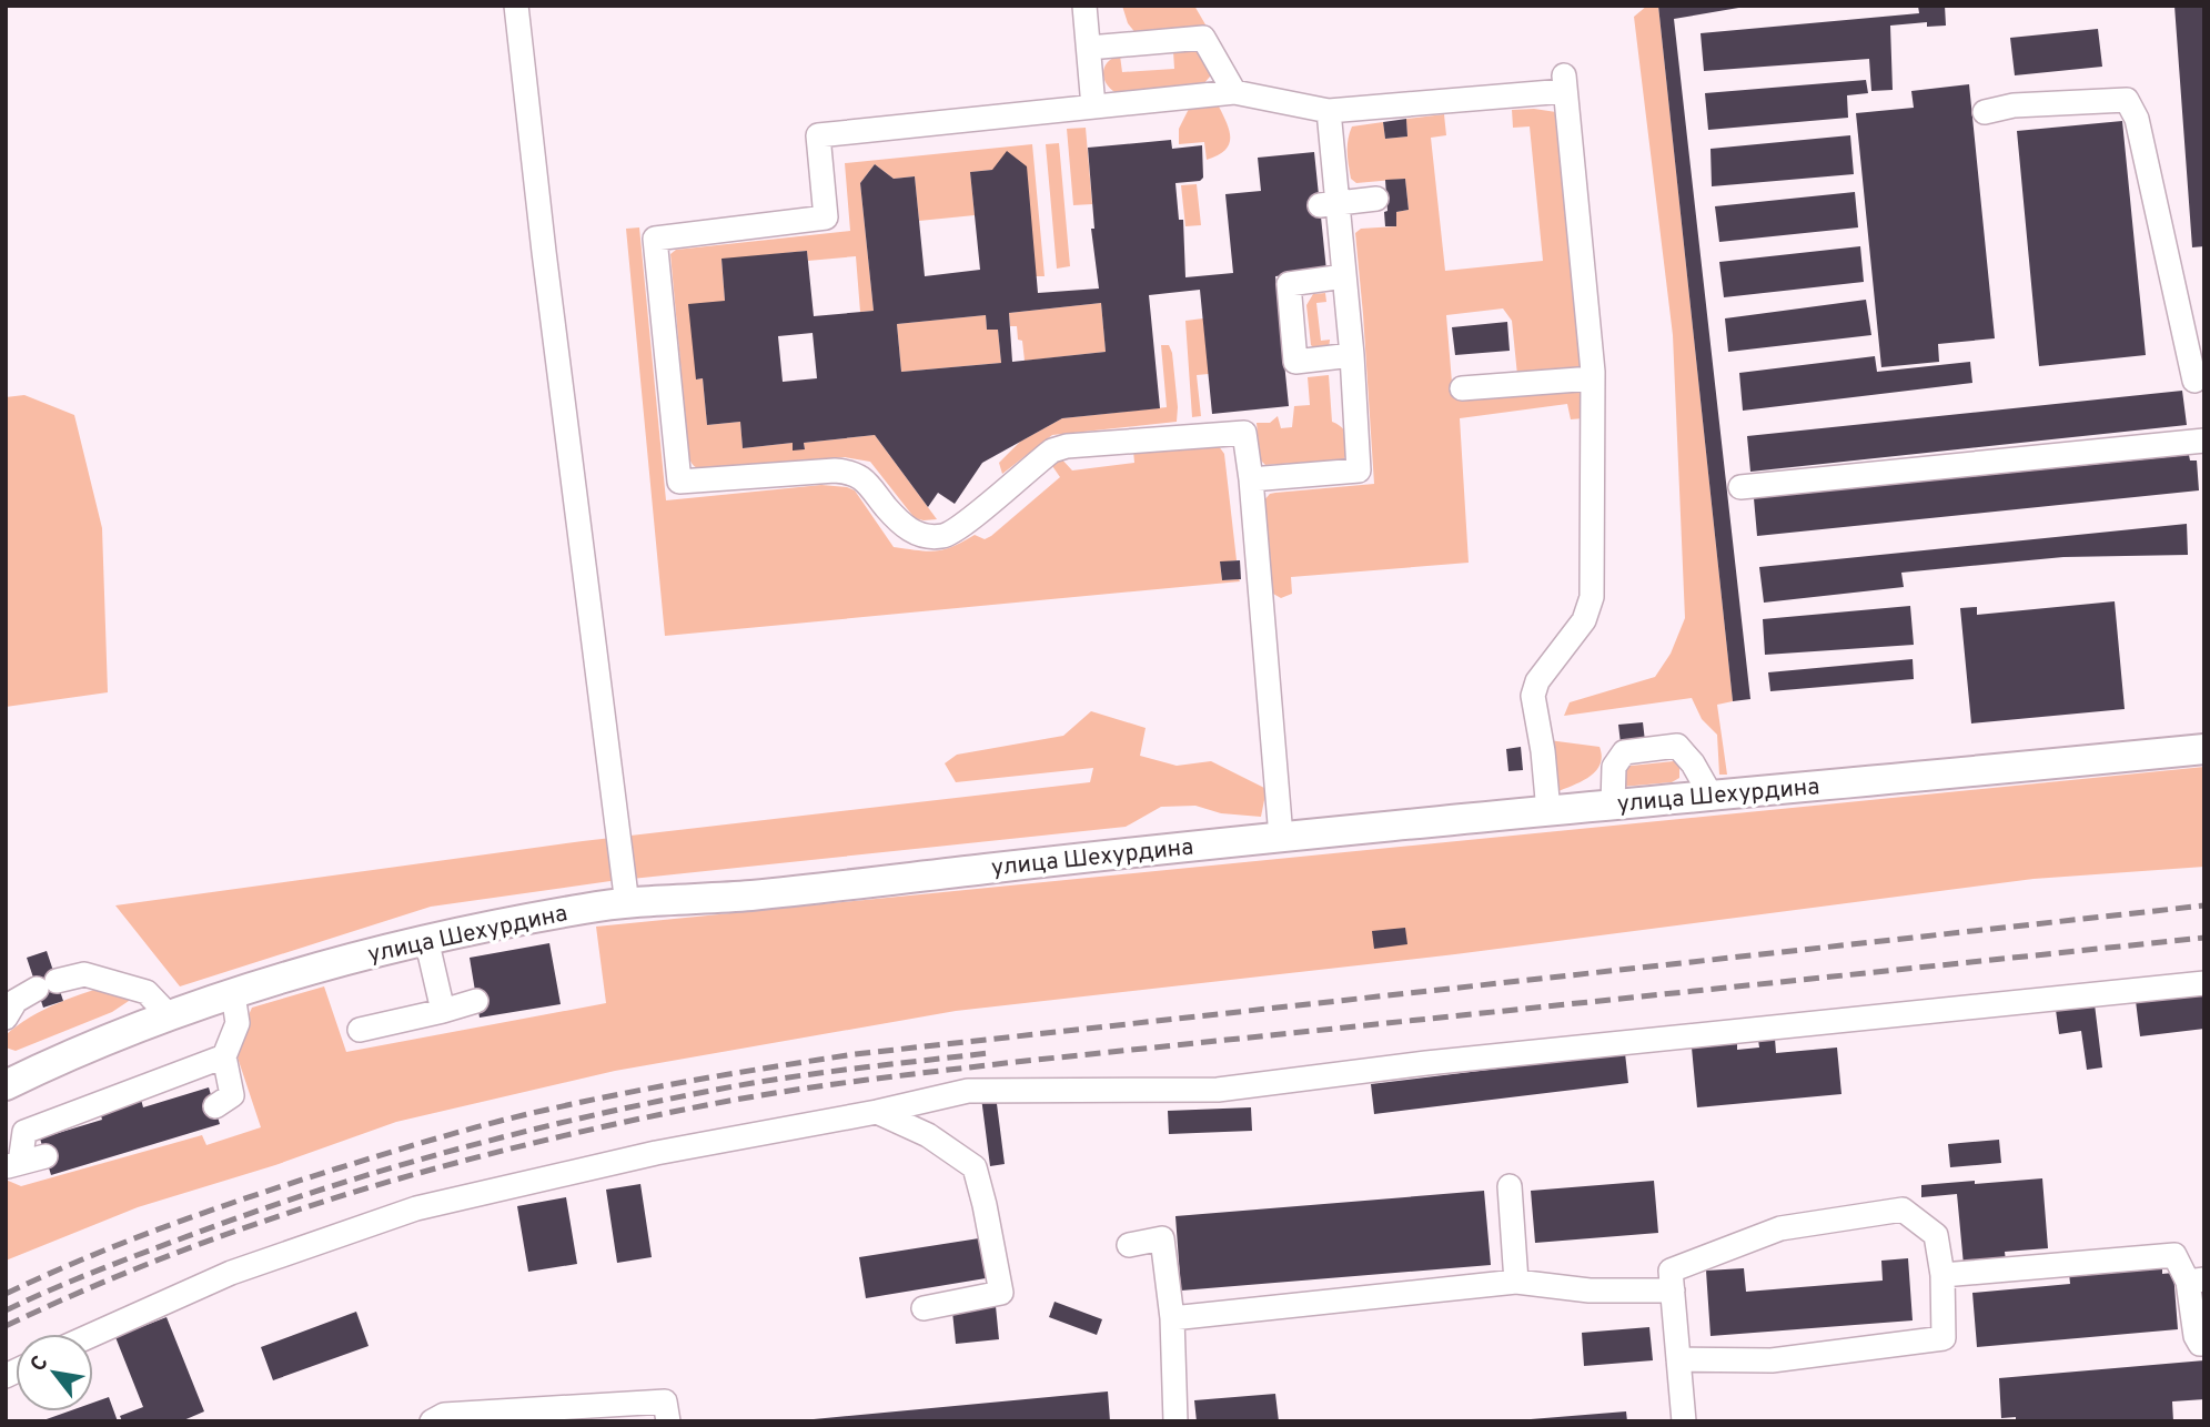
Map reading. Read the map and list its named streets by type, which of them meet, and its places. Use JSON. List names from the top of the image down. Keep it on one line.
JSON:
{"streets":{"main road":["улица Шехурдина"]},"north":"top left"}
